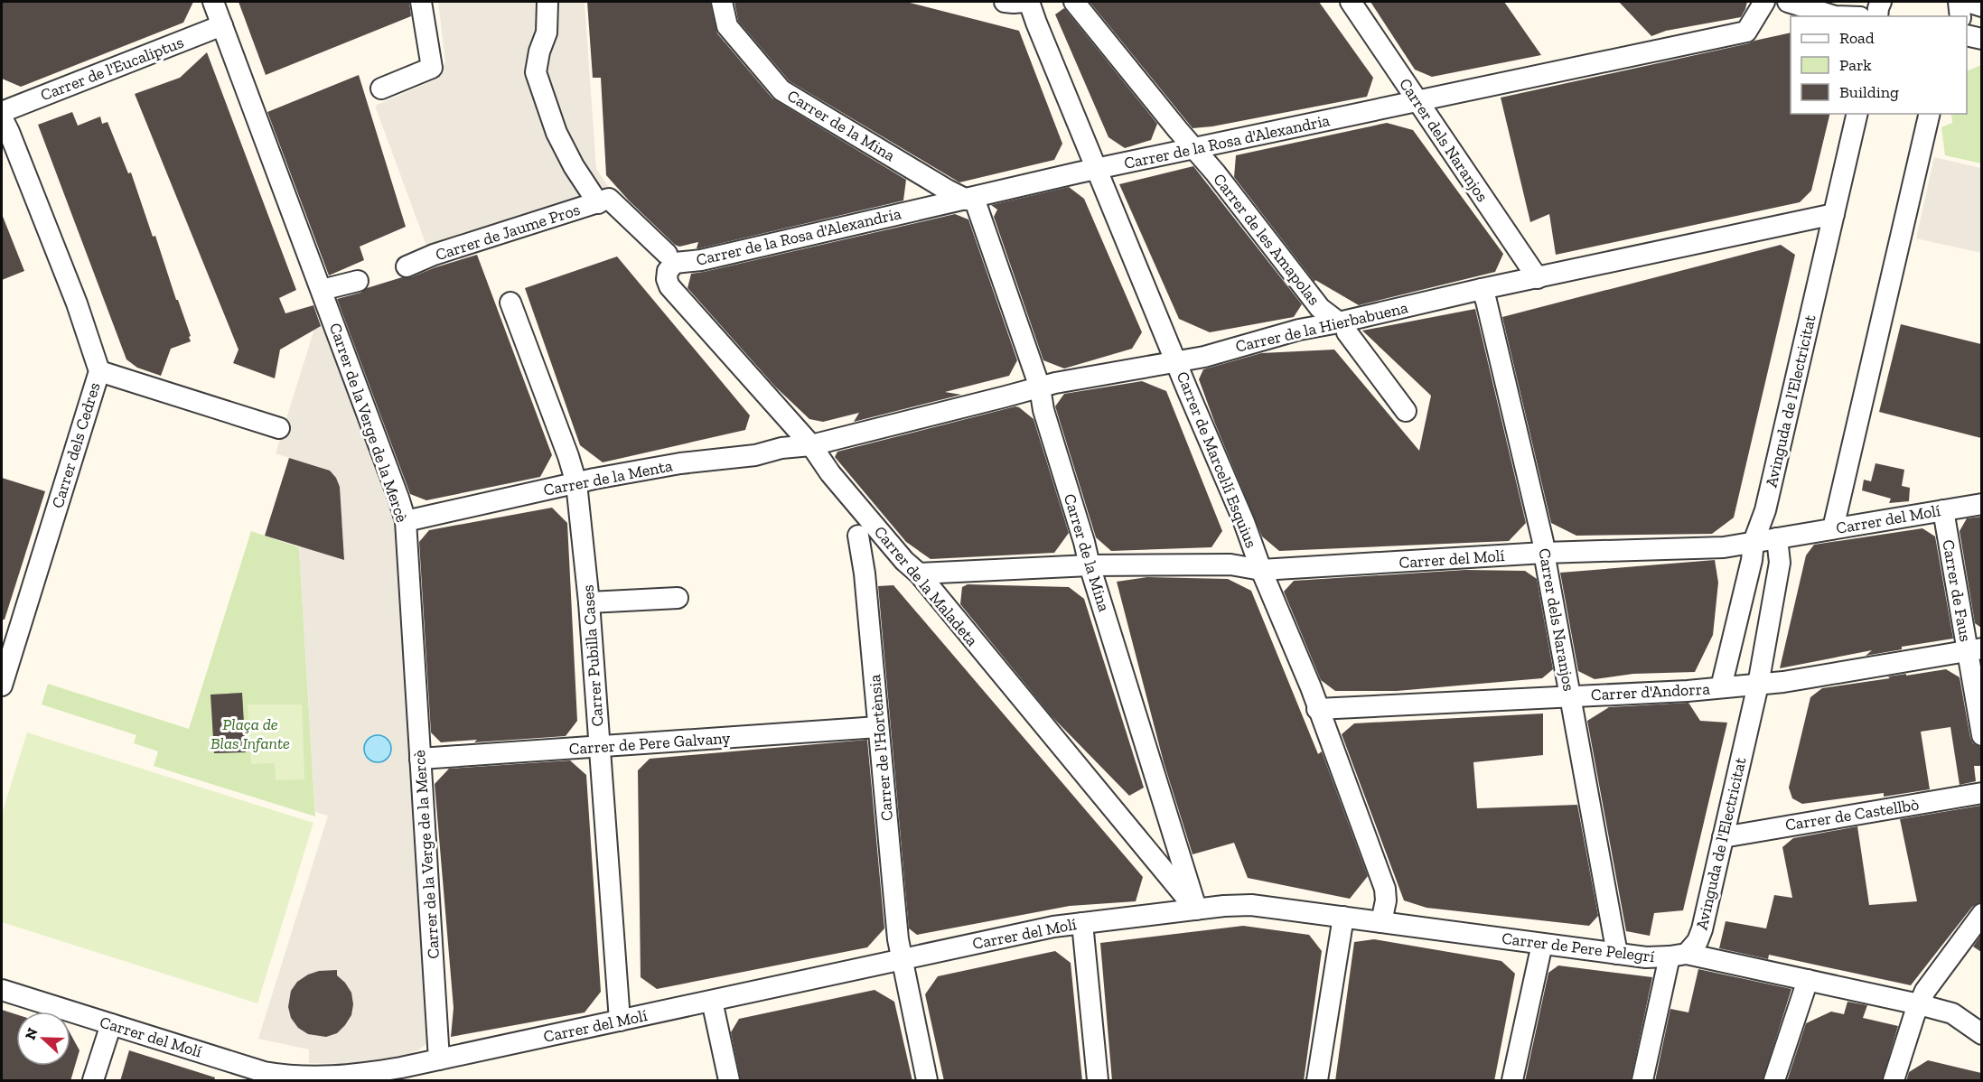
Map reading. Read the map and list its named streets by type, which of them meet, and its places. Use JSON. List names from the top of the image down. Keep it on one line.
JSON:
{"streets":{"street":["Carrer de l'Eucaliptus","Carrer de la Mina","Carrer dels Naranjos","Carrer de la Rosa d'Alexandria","Carrer de Jaume Pros","Carrer de les Amapolas","Carrer de la Hierbabuena","Avinguda de l'Electricitat","Carrer de la Verge de la Mercè","Carrer dels Cedres","Carrer de Marcel·lí Esquius","Carrer de la Menta","Carrer del Molí","Carrer de la Maladeta","Carrer de Faus","Carrer Pubilla Cases","Carrer d'Andorra","Carrer de Pere Galvany","Carrer de l'Hortènsia","Carrer de Castellbò","Carrer de Pere Pelegrí"]},"crossings":[["Carrer de l'Eucaliptus","Carrer de la Verge de la Mercè"],["Carrer de la Mina","Carrer de la Rosa d'Alexandria"],["Carrer de la Mina","Carrer de la Hierbabuena"],["Carrer de la Mina","Carrer del Molí"],["Carrer de la Mina","Carrer de la Maladeta"],["Carrer de la Mina","Carrer de Pere Pelegrí"],["Carrer dels Naranjos","Carrer de la Rosa d'Alexandria"],["Carrer dels Naranjos","Carrer de la Hierbabuena"],["Carrer dels Naranjos","Carrer del Molí"],["Carrer dels Naranjos","Carrer d'Andorra"],["Carrer dels Naranjos","Carrer de Pere Pelegrí"],["Carrer de la Rosa d'Alexandria","Carrer de les Amapolas"],["Carrer de la Rosa d'Alexandria","Carrer de Marcel·lí Esquius"],["Carrer de la Rosa d'Alexandria","Carrer de la Maladeta"],["Carrer de les Amapolas","Carrer de la Hierbabuena"],["Carrer de la Hierbabuena","Avinguda de l'Electricitat"],["Carrer de la Hierbabuena","Carrer de Marcel·lí Esquius"],["Carrer de la Hierbabuena","Carrer de la Menta"],["Carrer de la Hierbabuena","Carrer de la Maladeta"],["Avinguda de l'Electricitat","Carrer del Molí"],["Avinguda de l'Electricitat","Carrer d'Andorra"],["Avinguda de l'Electricitat","Carrer de Castellbò"],["Avinguda de l'Electricitat","Carrer de Pere Pelegrí"],["Carrer de la Verge de la Mercè","Carrer de la Menta"],["Carrer de la Verge de la Mercè","Carrer del Molí"],["Carrer de la Verge de la Mercè","Carrer de Pere Galvany"],["Carrer de Marcel·lí Esquius","Carrer del Molí"],["Carrer de Marcel·lí Esquius","Carrer d'Andorra"],["Carrer de Marcel·lí Esquius","Carrer de Pere Pelegrí"],["Carrer de la Menta","Carrer de la Maladeta"],["Carrer de la Menta","Carrer Pubilla Cases"],["Carrer del Molí","Carrer de la Maladeta"],["Carrer del Molí","Carrer de Faus"],["Carrer del Molí","Carrer Pubilla Cases"],["Carrer del Molí","Carrer de l'Hortènsia"],["Carrer del Molí","Carrer de Pere Pelegrí"],["Carrer de la Maladeta","Carrer de Pere Pelegrí"],["Carrer de Faus","Carrer d'Andorra"],["Carrer Pubilla Cases","Carrer de Pere Galvany"],["Carrer de Pere Galvany","Carrer de l'Hortènsia"]],"parks":["Plaça de Blas Infante"],"legend":["Road","Park","Building"],"north":"left"}
